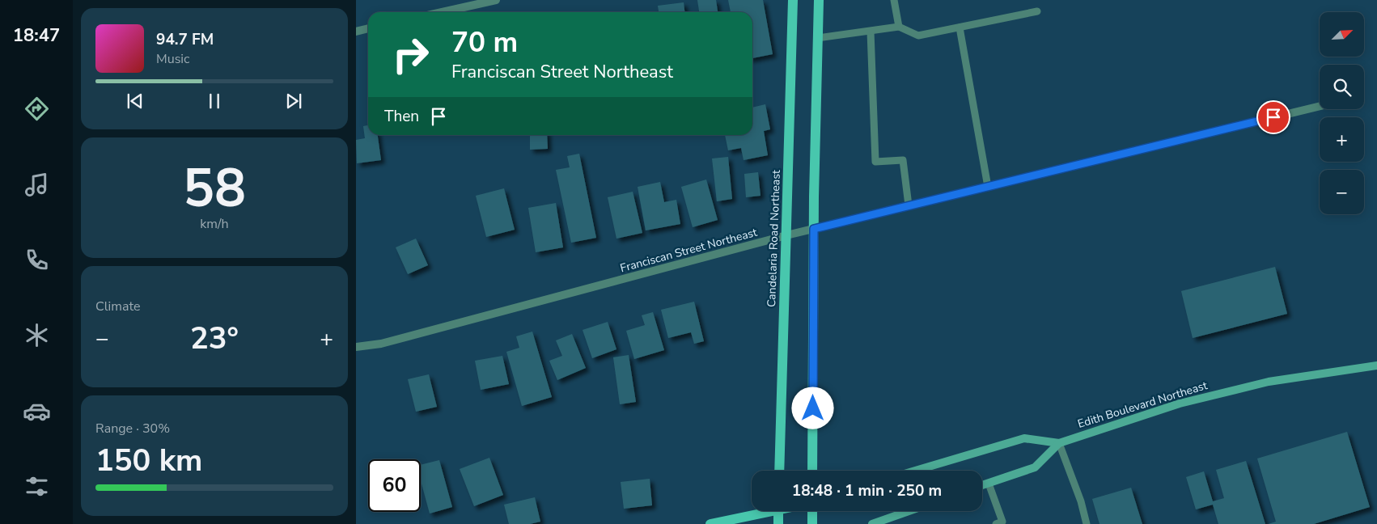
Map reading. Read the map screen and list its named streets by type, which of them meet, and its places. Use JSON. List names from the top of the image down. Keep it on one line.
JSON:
{"streets":{"main road":["Candelaria Road Northeast"],"street":["Franciscan Street Northeast","Edith Boulevard Northeast"]},"crossings":[["Candelaria Road Northeast","Franciscan Street Northeast"]],"north":"top right","page":{"tabs":"18:47","map_buttons":["+","−"],"turn":["70 m","Franciscan Street Northeast"],"song":["94.7 FM","Music"],"then":"Then","tile":[["58","km/h"],"Climate",["Range · 30%","150 km"]],"heat":["−","23°","+"],"limit":"60","trip":"18:48 · 1 min · 250 m"}}
